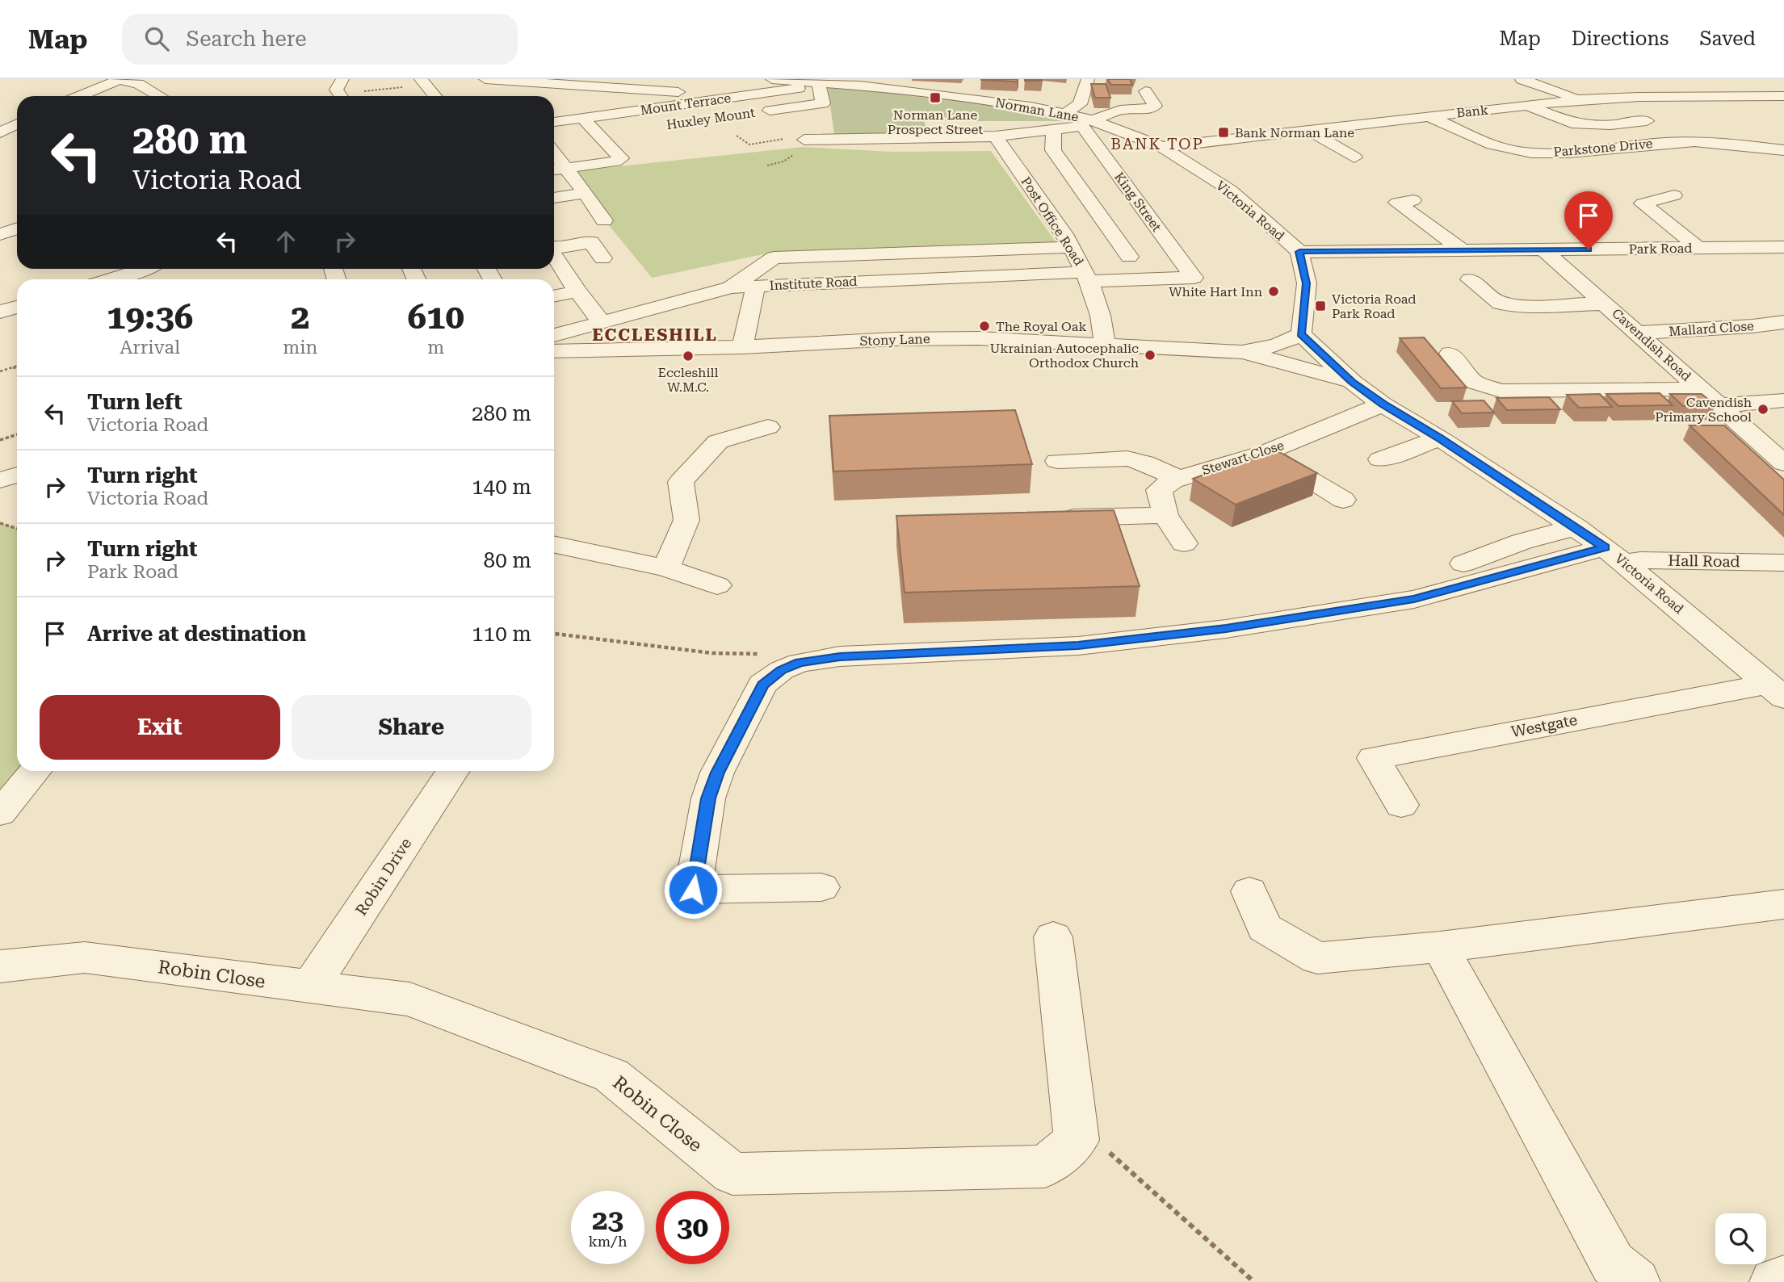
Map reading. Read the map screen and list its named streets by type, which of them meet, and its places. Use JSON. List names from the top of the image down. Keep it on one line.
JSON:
{"streets":{"street":["Mount Terrace","Norman Lane","Bank","Huxley Mount","Parkstone Drive","King Street","Victoria Road","Post Office Road","Park Road","Institute Road","Mallard Close","Stony Lane","Cavendish Road","Stewart Close","Hall Road","Westgate","Robin Drive","Robin Close"]},"crossings":[["Mount Terrace","Norman Lane"],["Mount Terrace","Huxley Mount"],["Norman Lane","Bank"],["Norman Lane","Huxley Mount"],["Norman Lane","King Street"],["Norman Lane","Victoria Road"],["Bank","Parkstone Drive"],["Bank","Victoria Road"],["King Street","Institute Road"],["Victoria Road","Park Road"],["Victoria Road","Stony Lane"],["Victoria Road","Stewart Close"],["Victoria Road","Hall Road"],["Victoria Road","Westgate"],["Post Office Road","Institute Road"],["Post Office Road","Stony Lane"],["Park Road","Cavendish Road"],["Mallard Close","Cavendish Road"],["Robin Drive","Robin Close"]],"districts":["BANK TOP","ECCLESHILL"],"places":{"transit":["Norman Lane Prospect Street","Bank Norman Lane","Victoria Road Park Road"],"other":["White Hart Inn","The Royal Oak","Ukrainian Autocephalic Orthodox Church","Eccleshill W.M.C.","Cavendish Primary School"]},"page":{"header":"Map","search":"Search here","nav":["Map","Directions","Saved"],"turn":["280 m","Victoria Road"],"eta":["19:36","Arrival","2","min","610","m"],"list":[{"name":"Turn left","note":"Victoria Road","value":"280 m"},{"name":"Turn right","note":"Victoria Road","value":"140 m"},{"name":"Turn right","note":"Park Road","value":"80 m"},{"name":"Arrive at destination","value":"110 m"}],"buttons":["Exit","Share"],"speed":"23 km/h","limit":"30"}}
